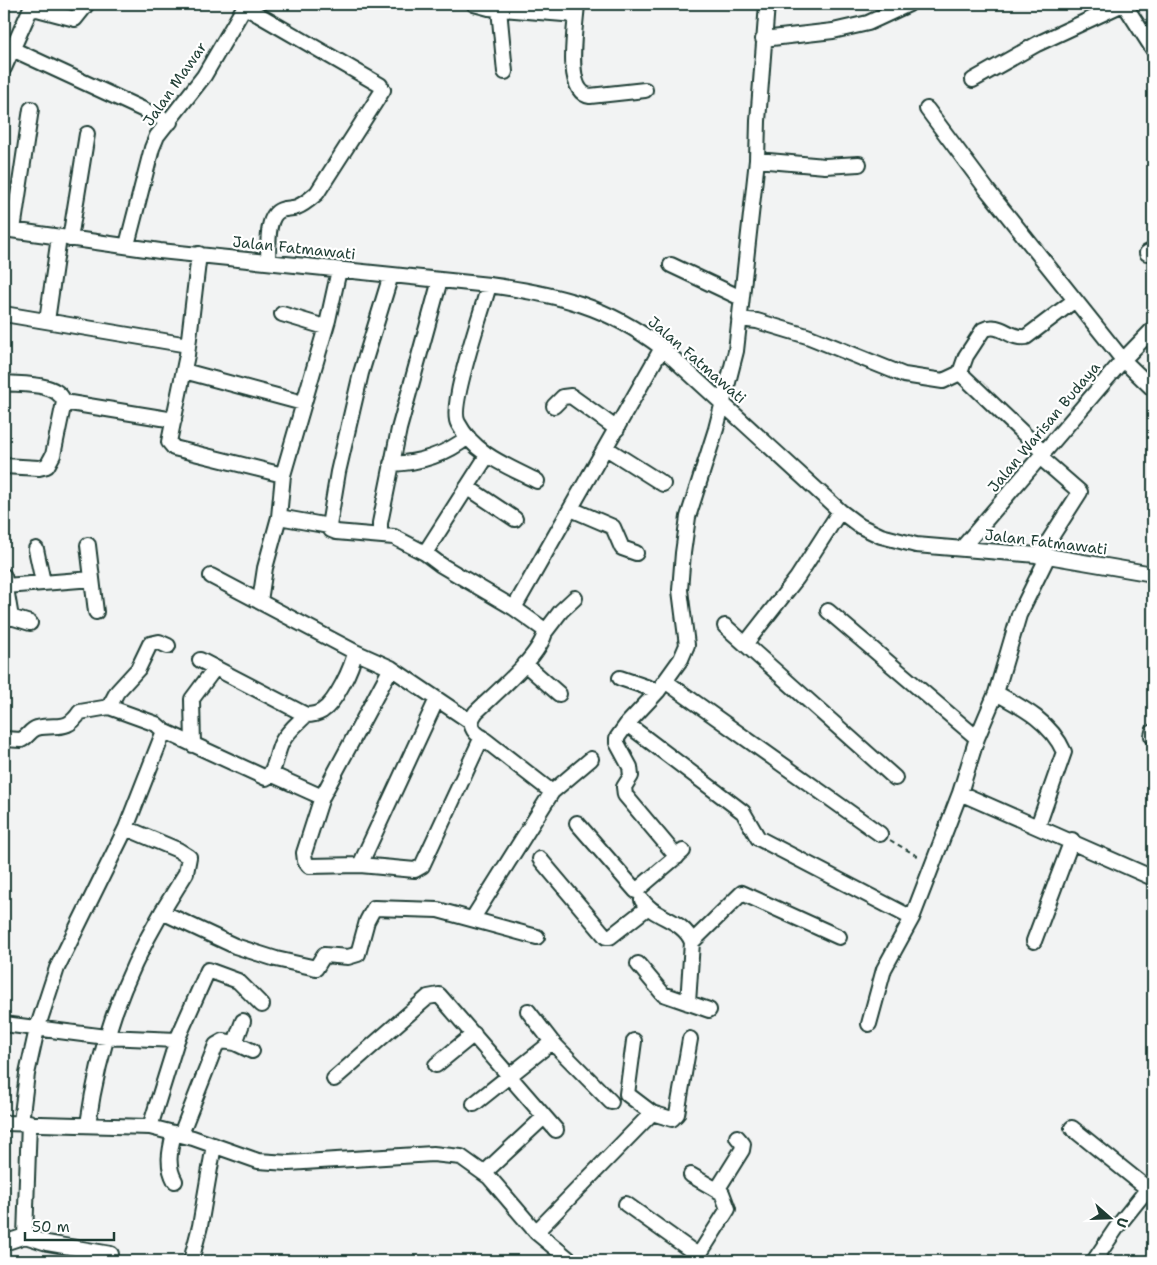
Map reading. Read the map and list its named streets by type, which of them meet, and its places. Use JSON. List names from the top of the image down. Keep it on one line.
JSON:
{"streets":{"street":["Jalan Mawar","Jalan Fatmawati","Jalan Warisan Budaya"]},"crossings":[["Jalan Mawar","Jalan Fatmawati"],["Jalan Fatmawati","Jalan Warisan Budaya"]],"scale_bar":"50 m","north":"right"}
